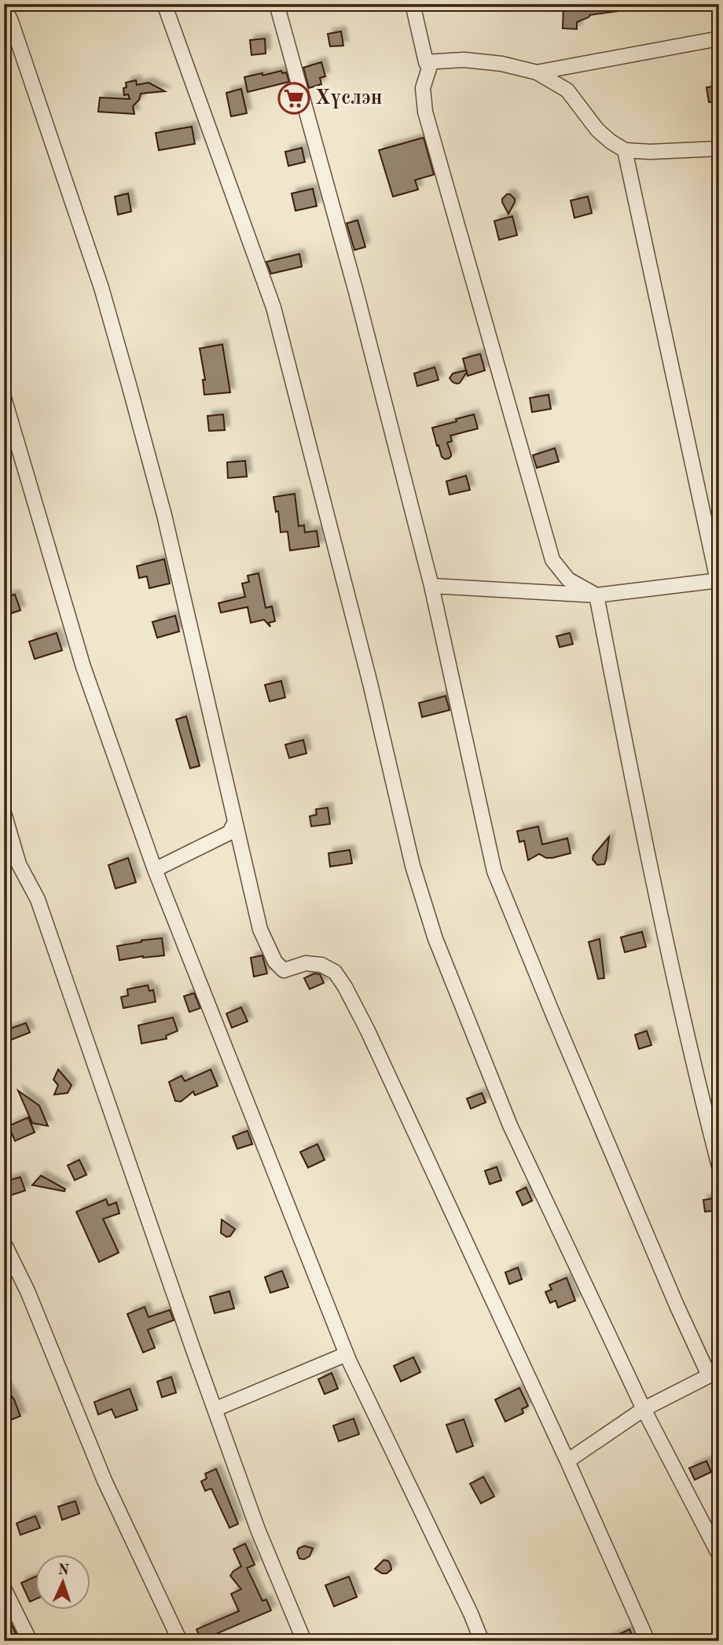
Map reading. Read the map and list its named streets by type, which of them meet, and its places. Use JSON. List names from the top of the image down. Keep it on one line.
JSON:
{"places":{"supermarket":["Хүслэн"]},"north":"top"}
